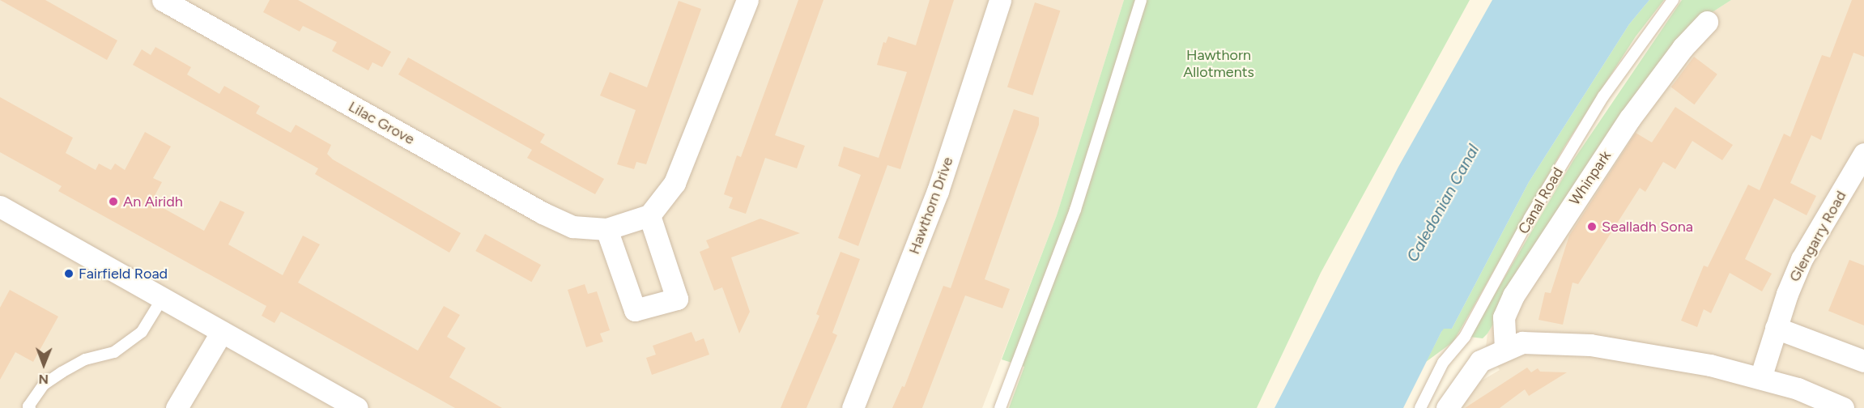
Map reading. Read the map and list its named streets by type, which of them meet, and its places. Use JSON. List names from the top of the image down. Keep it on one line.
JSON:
{"streets":{"street":["Lilac Grove","Whinpark","Hawthorn Drive","Glengarry Road"],"lane":["Canal Road"]},"water":["Caledonian Canal"],"parks":["Hawthorn Allotments"],"places":["An Airidh","Sealladh Sona","Fairfield Road"],"north":"bottom"}
